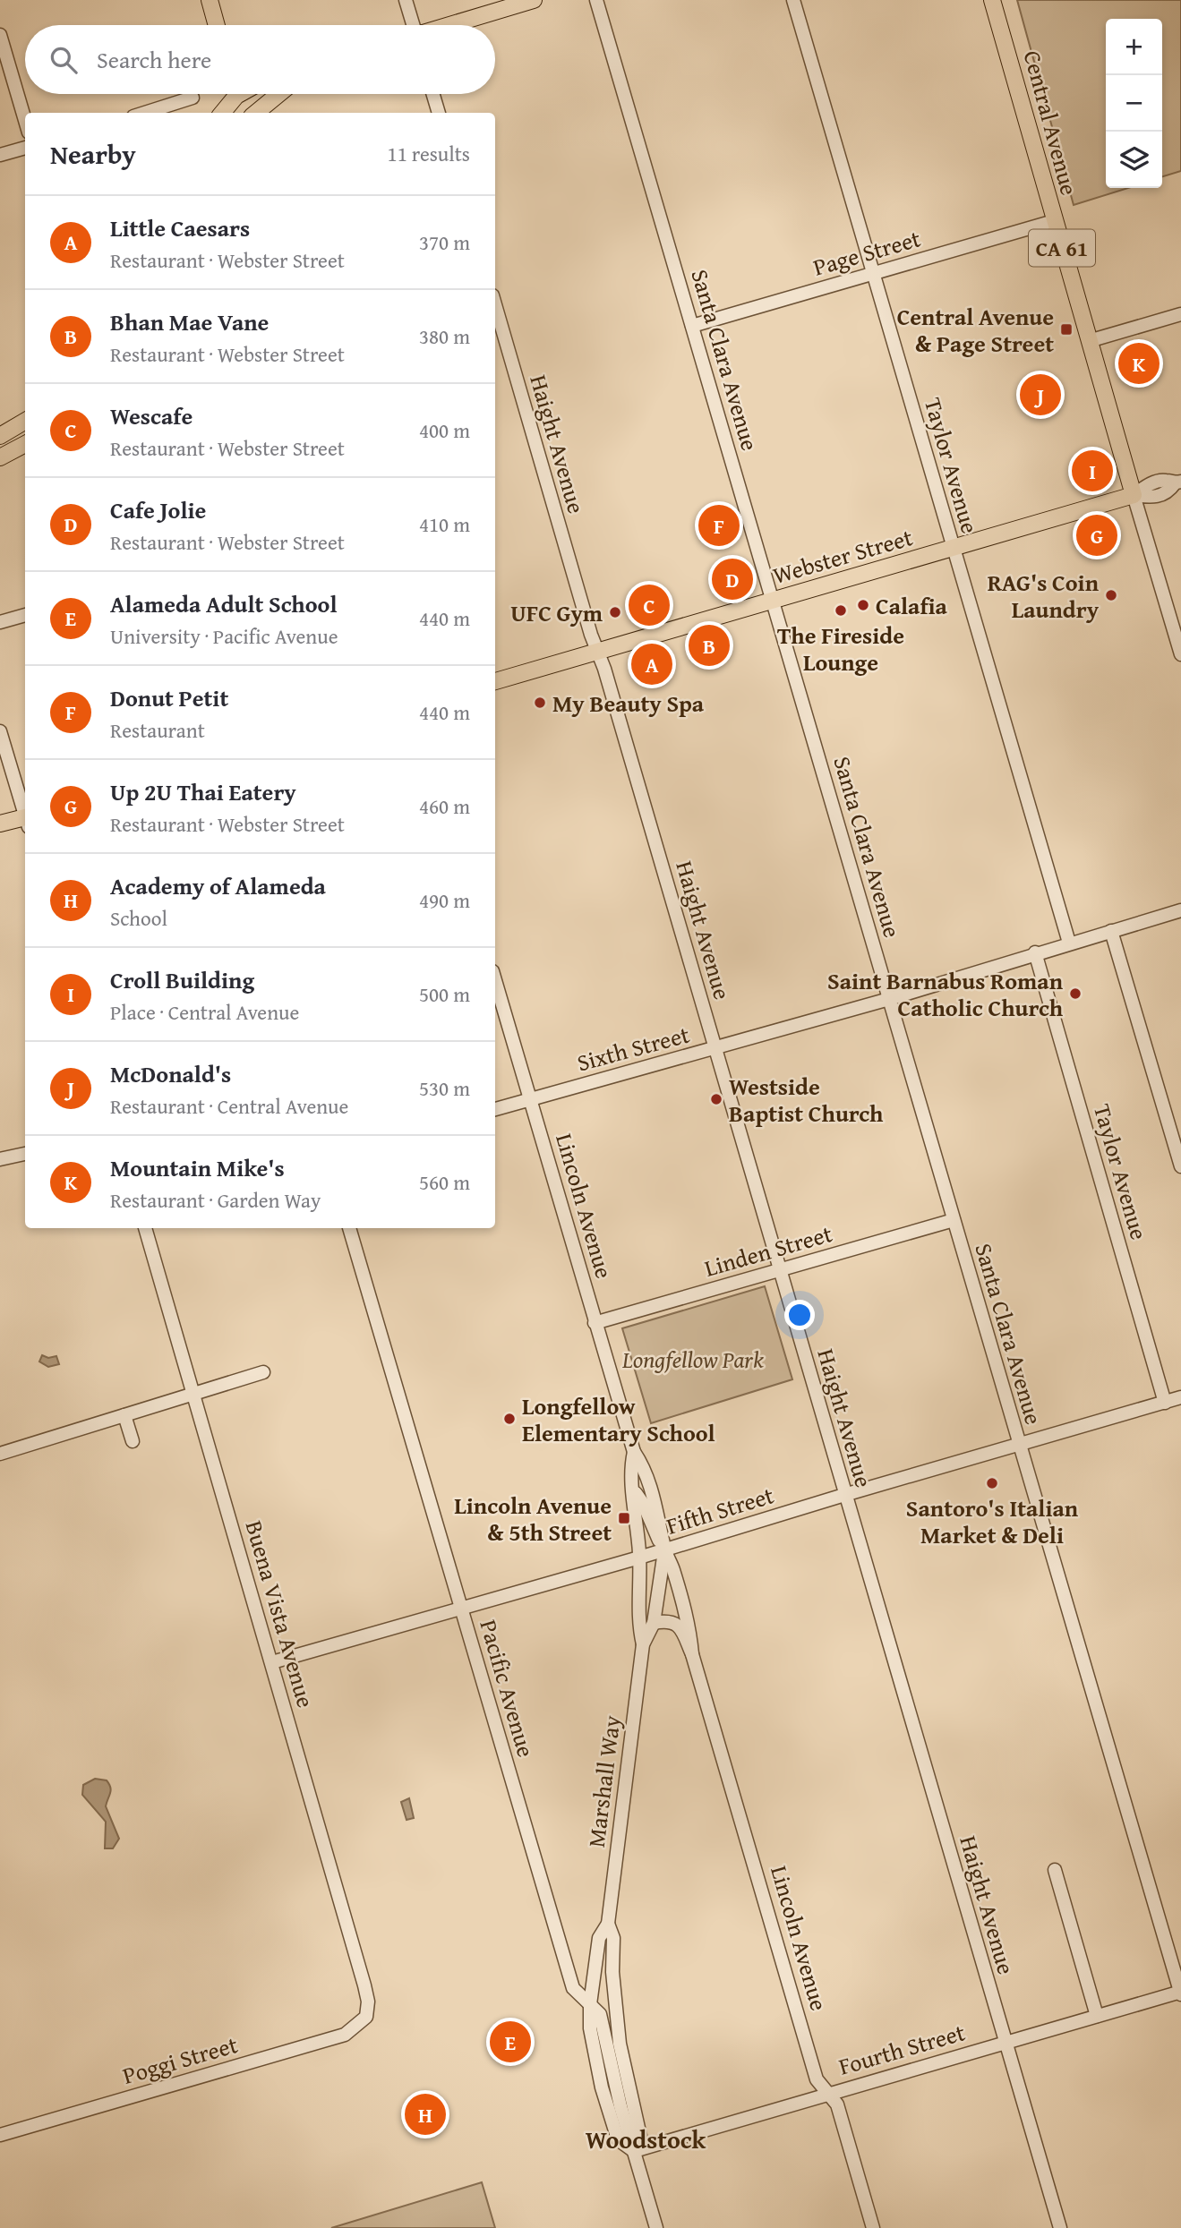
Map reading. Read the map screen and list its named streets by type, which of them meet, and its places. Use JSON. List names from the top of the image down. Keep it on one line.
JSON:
{"streets":{"main road":["Central Avenue","CA 61","Webster Street"],"street":["Page Street","Santa Clara Avenue","Haight Avenue","Taylor Avenue","Sixth Street","Lincoln Avenue","Linden Street","Fifth Street","Buena Vista Avenue","Pacific Avenue","Marshall Way","Fourth Street","Poggi Street"]},"crossings":[["Central Avenue","Page Street"],["Central Avenue","Webster Street"],["Page Street","Santa Clara Avenue"],["Page Street","Taylor Avenue"],["Santa Clara Avenue","Webster Street"],["Santa Clara Avenue","Sixth Street"],["Santa Clara Avenue","Linden Street"],["Santa Clara Avenue","Fifth Street"],["Santa Clara Avenue","Fourth Street"],["Haight Avenue","Webster Street"],["Haight Avenue","Sixth Street"],["Haight Avenue","Linden Street"],["Haight Avenue","Fifth Street"],["Haight Avenue","Fourth Street"],["Taylor Avenue","Webster Street"],["Taylor Avenue","Sixth Street"],["Taylor Avenue","Fifth Street"],["Sixth Street","Lincoln Avenue"],["Lincoln Avenue","Linden Street"],["Lincoln Avenue","Fifth Street"],["Lincoln Avenue","Marshall Way"],["Lincoln Avenue","Fourth Street"],["Fifth Street","Buena Vista Avenue"],["Fifth Street","Pacific Avenue"],["Fifth Street","Marshall Way"],["Buena Vista Avenue","Poggi Street"],["Pacific Avenue","Marshall Way"],["Pacific Avenue","Fourth Street"],["Marshall Way","Fourth Street"]],"districts":["Woodstock"],"parks":["Longfellow Park"],"places":{"transit":["Central Avenue & Page Street","Lincoln Avenue & 5th Street"],"other":["RAG's Coin Laundry","Calafia","The Fireside Lounge","UFC Gym","My Beauty Spa","Saint Barnabus Roman Catholic Church","Westside Baptist Church","Longfellow Elementary School","Santoro's Italian Market & Deli"]},"page":{"map_buttons":["+","−"],"search":"Search here","heading":["Nearby","11 results"],"list":[{"mark":"A","name":"Little Caesars","note":"Restaurant · Webster Street","value":"370 m"},{"mark":"B","name":"Bhan Mae Vane","note":"Restaurant · Webster Street","value":"380 m"},{"mark":"C","name":"Wescafe","note":"Restaurant · Webster Street","value":"400 m"},{"mark":"D","name":"Cafe Jolie","note":"Restaurant · Webster Street","value":"410 m"},{"mark":"E","name":"Alameda Adult School","note":"University · Pacific Avenue","value":"440 m"},{"mark":"F","name":"Donut Petit","note":"Restaurant","value":"440 m"},{"mark":"G","name":"Up 2U Thai Eatery","note":"Restaurant · Webster Street","value":"460 m"},{"mark":"H","name":"Academy of Alameda","note":"School","value":"490 m"},{"mark":"I","name":"Croll Building","note":"Place · Central Avenue","value":"500 m"},{"mark":"J","name":"McDonald's","note":"Restaurant · Central Avenue","value":"530 m"},{"mark":"K","name":"Mountain Mike's","note":"Restaurant · Garden Way","value":"560 m"}],"pins":["K","J","I","F","G","D","C","B","A","E","H"]}}
